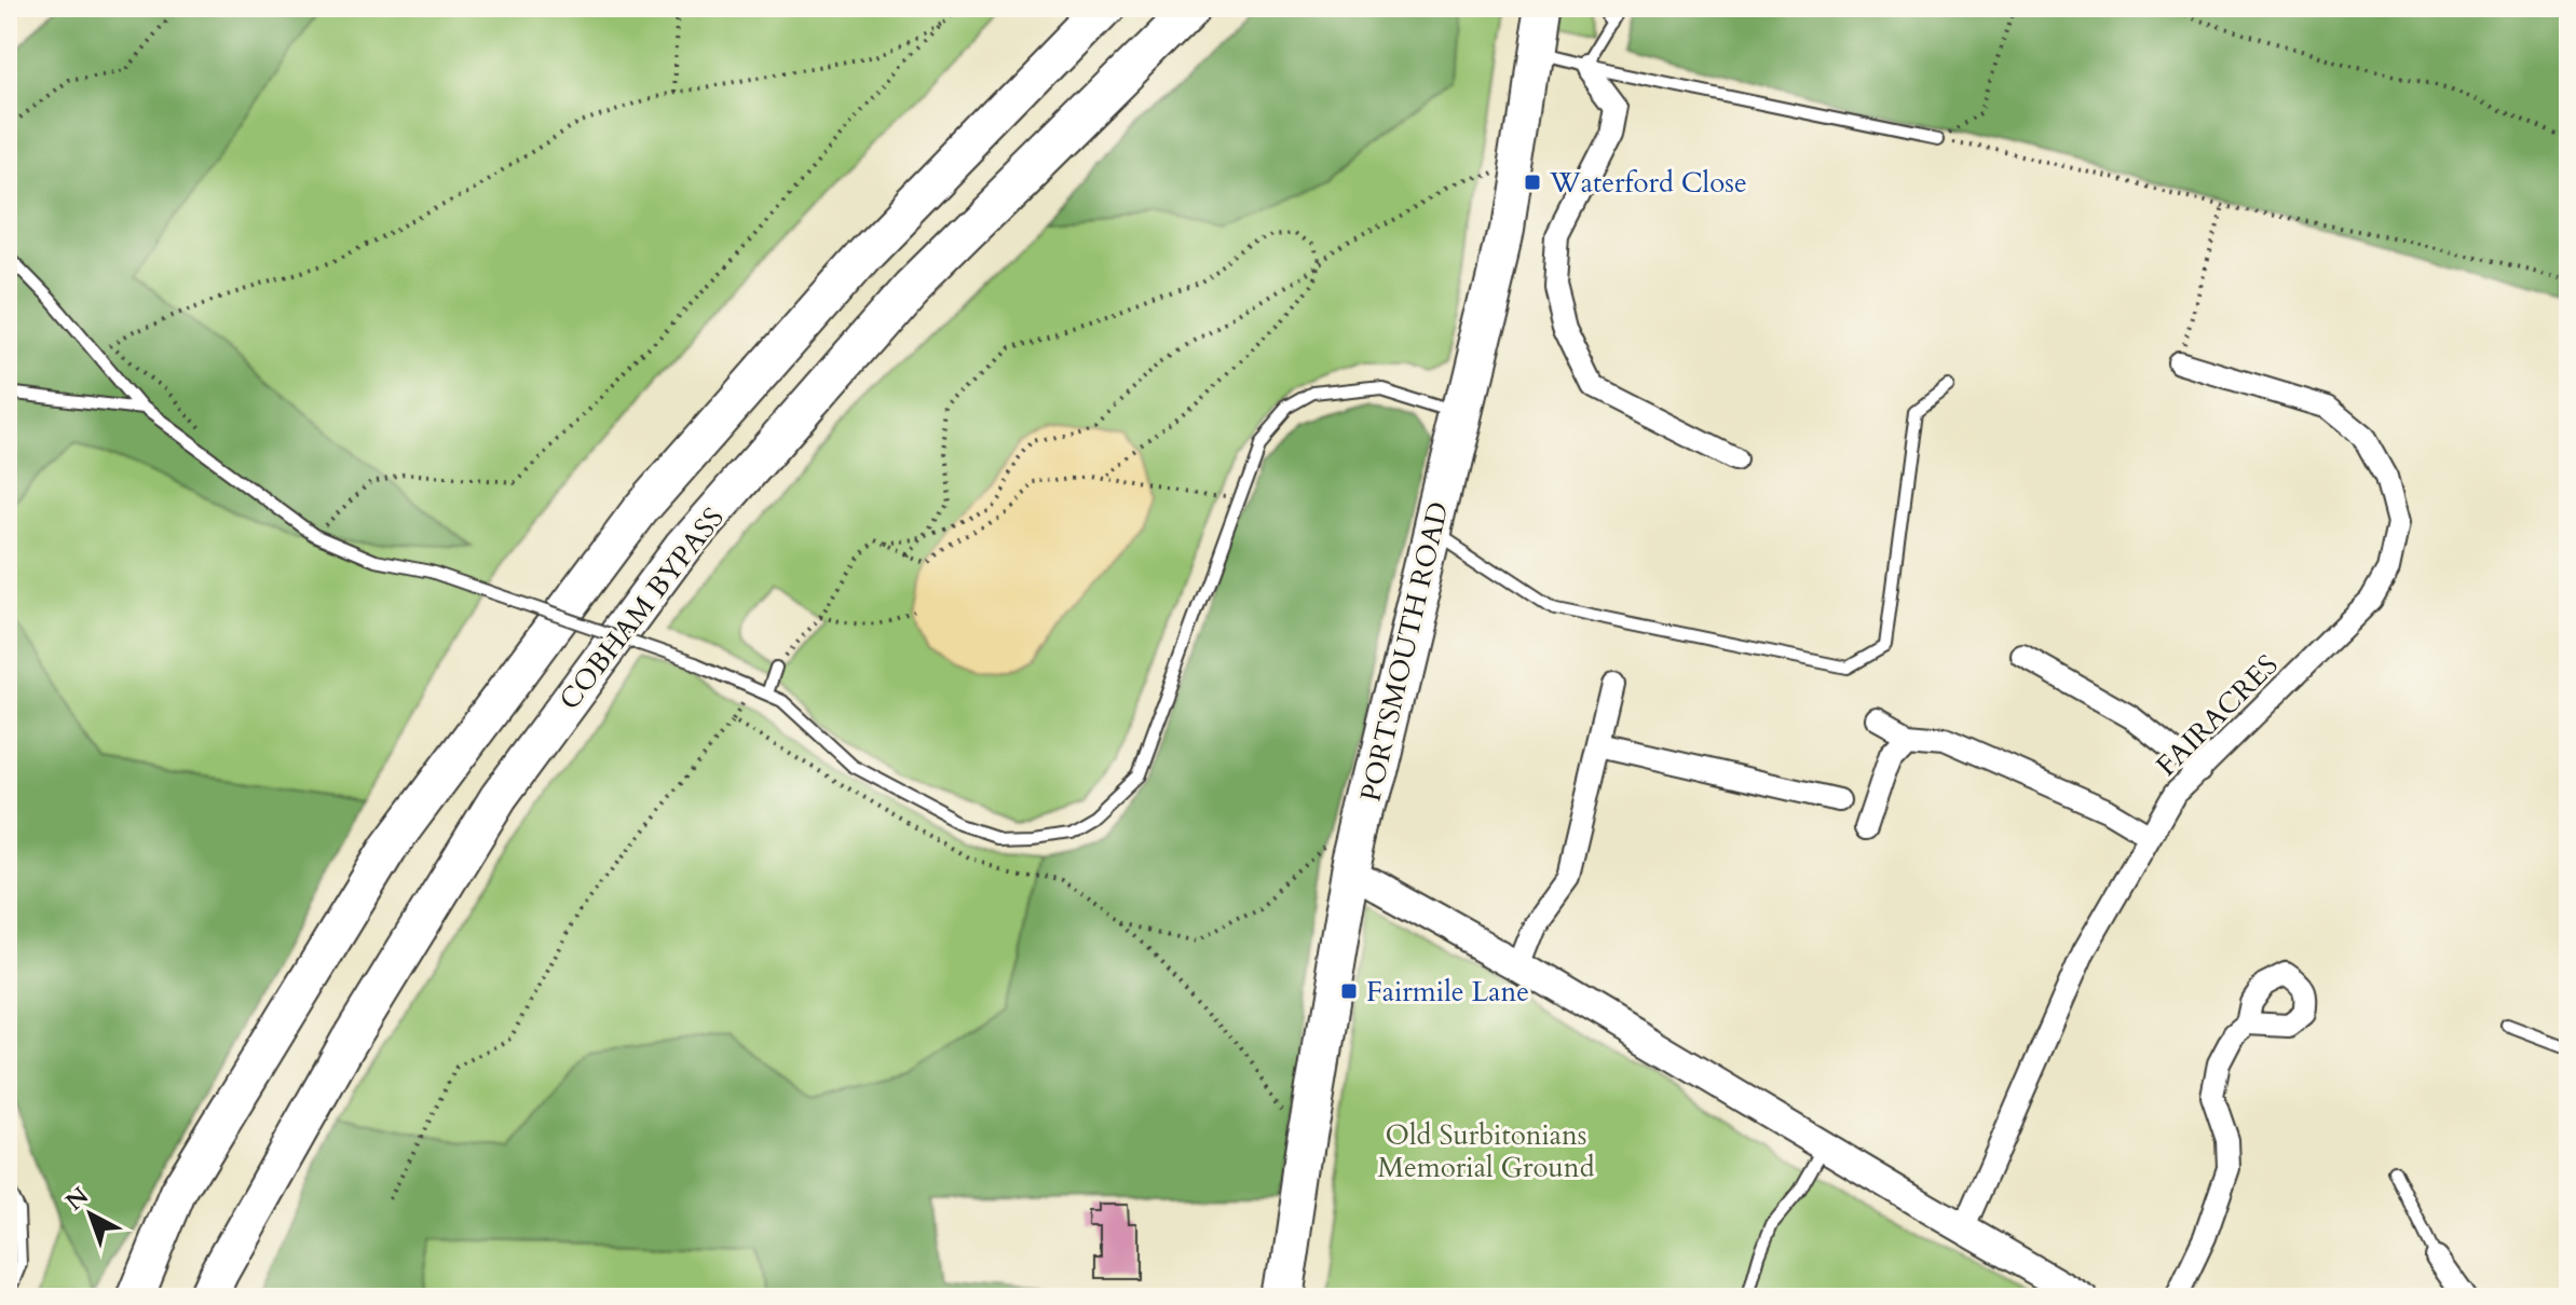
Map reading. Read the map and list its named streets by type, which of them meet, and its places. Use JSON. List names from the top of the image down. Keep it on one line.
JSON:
{"streets":{"main road":["COBHAM BYPASS","PORTSMOUTH ROAD"],"street":["FAIRACRES"]},"parks":["Old Surbitonians Memorial Ground"],"places":{"transit":["Waterford Close","Fairmile Lane"]},"north":"top left"}
